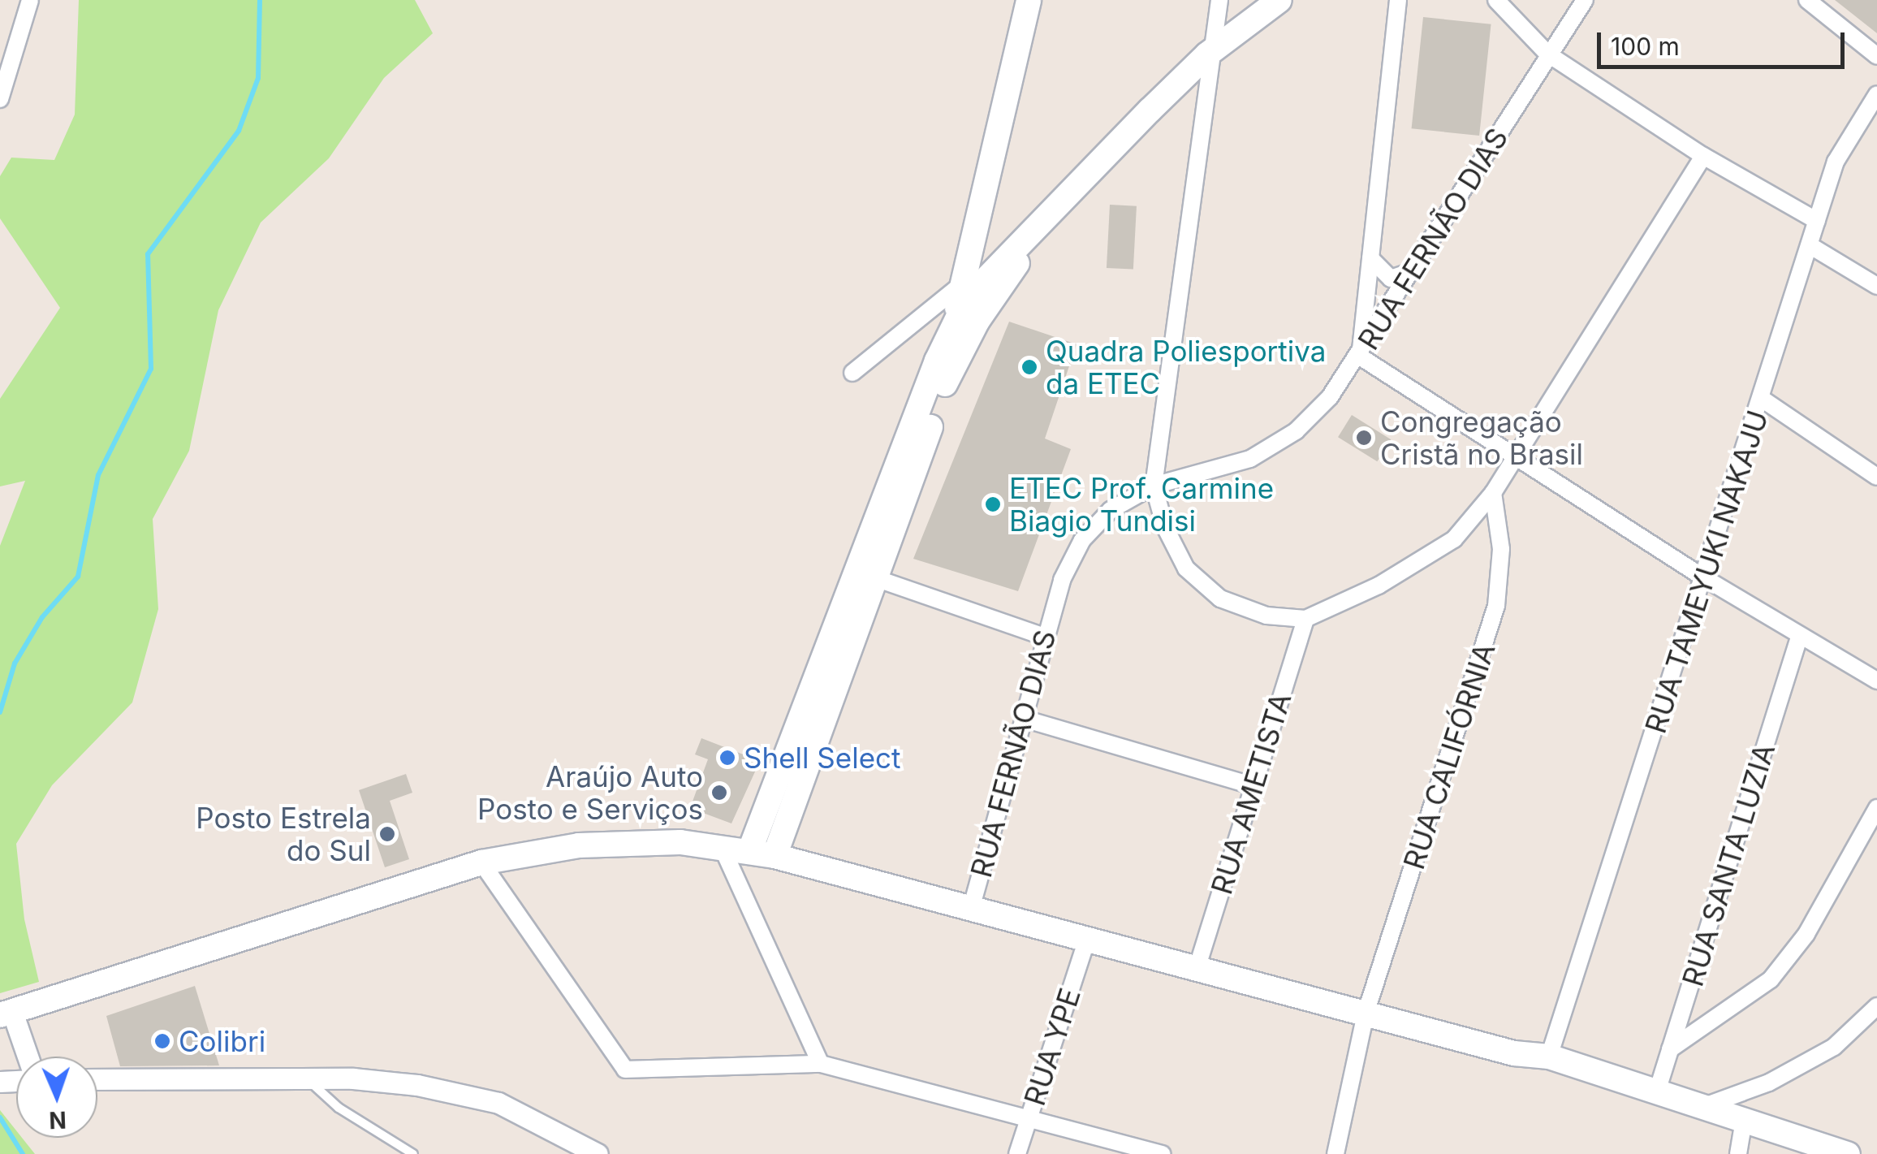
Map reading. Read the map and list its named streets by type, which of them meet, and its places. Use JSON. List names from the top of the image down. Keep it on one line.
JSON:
{"streets":{"street":["RUA FERNÃO DIAS","RUA TAMEYUKI NAKAJU","RUA CALIFÓRNIA","RUA AMETISTA","RUA SANTA LUZIA","RUA YPE"]},"places":["Quadra Poliesportiva da ETEC","Congregação Cristã no Brasil","ETEC Prof. Carmine Biagio Tundisi","Shell Select","Araújo Auto Posto e Serviços","Posto Estrela do Sul","Colibri"],"scale_bar":"100 m","north":"bottom"}
